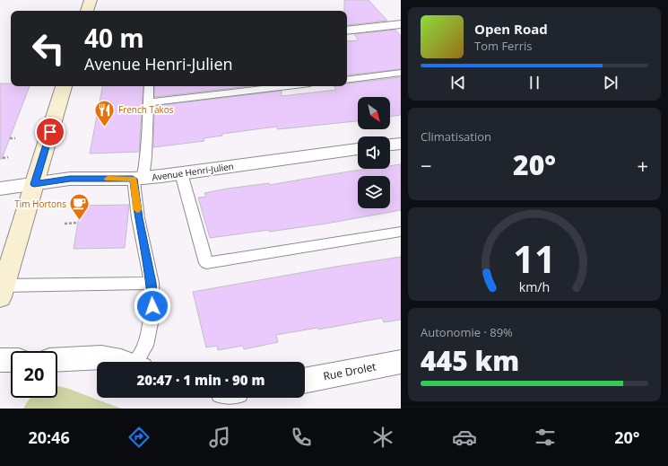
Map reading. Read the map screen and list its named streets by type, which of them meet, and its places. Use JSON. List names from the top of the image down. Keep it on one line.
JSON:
{"streets":{"street":["Avenue Henri-Julien","Rue Drolet"]},"places":{"restaurant":["French Takos"],"cafe":["Tim Hortons"]},"north":"bottom right","page":{"turn":["40 m","Avenue Henri-Julien"],"song":["Open Road","Tom Ferris"],"tile":["Climatisation",["Autonomie · 89%","445 km"]],"heat":["−","20°","+"],"limit":"20","trip":"20:47 · 1 min · 90 m","tabs":["20:46","20°"],"gauge":["11","km/h"]}}
